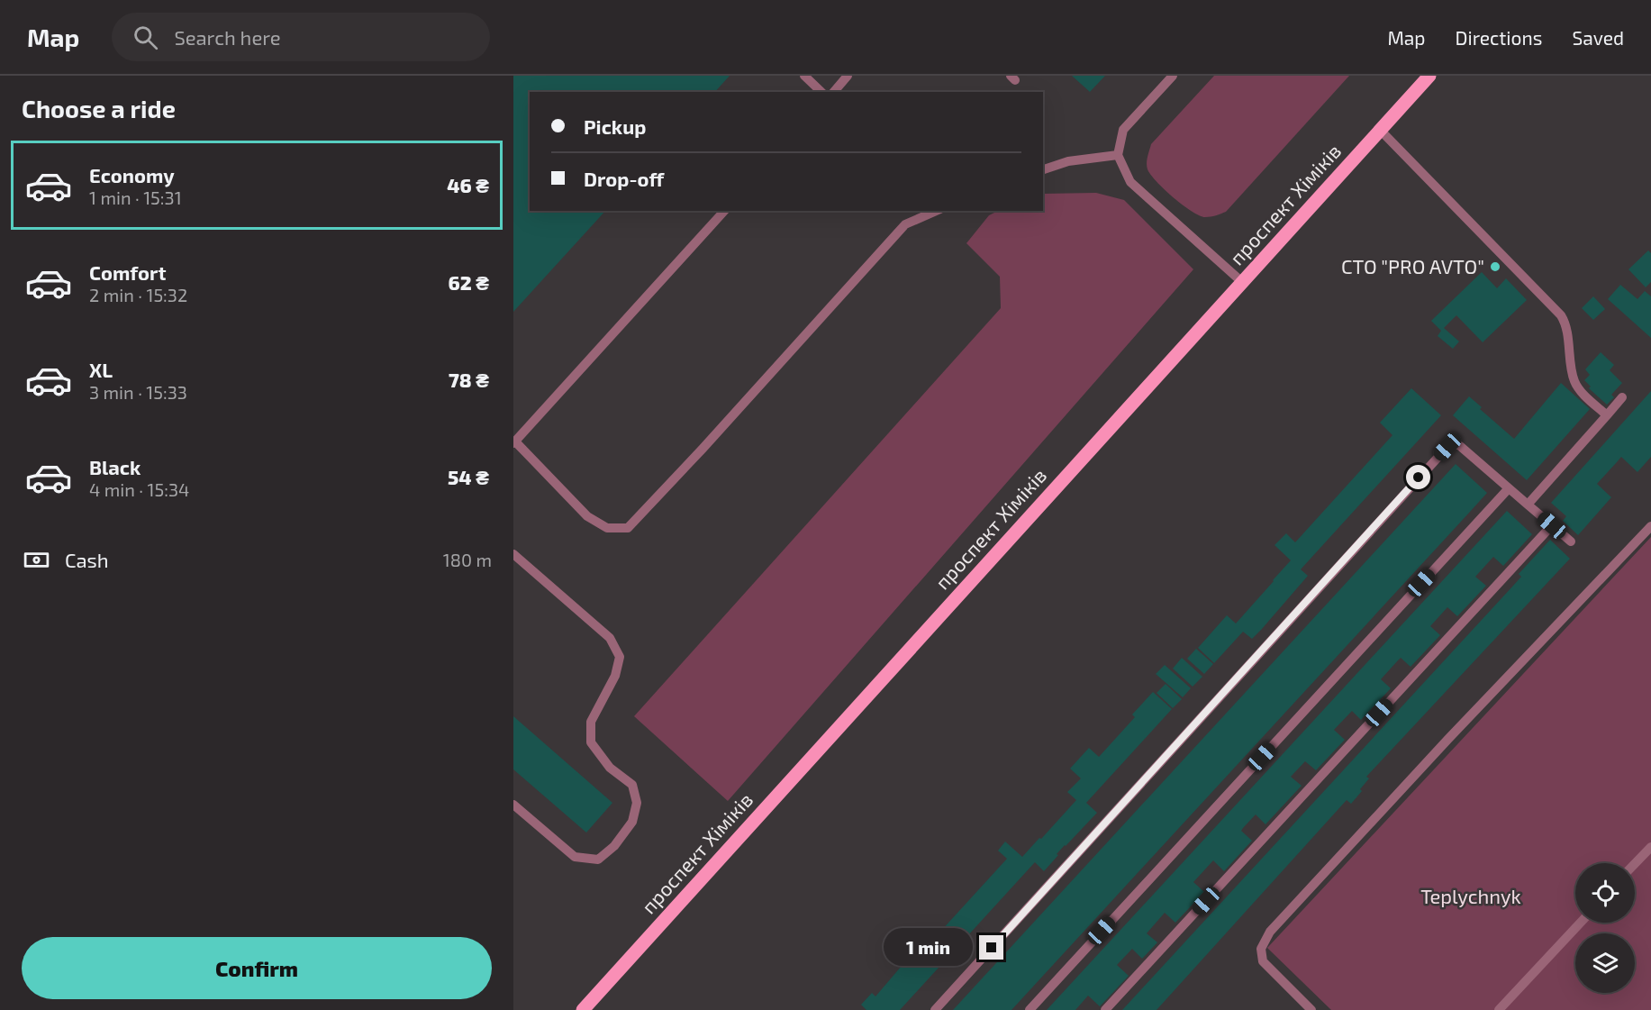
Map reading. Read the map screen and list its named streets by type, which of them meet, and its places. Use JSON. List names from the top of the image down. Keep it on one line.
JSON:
{"streets":{"main road":["проспект Хіміків"]},"parks":["Teplychnyk"],"places":["СТО \"PRO AVTO\""],"page":{"header":"Map","search":"Search here","nav":["Map","Directions","Saved"],"heading":"Choose a ride","banner":["Pickup","Drop-off"],"list":[{"name":"Economy","note":"1 min · 15:31","value":"46 ₴"},{"name":"Comfort","note":"2 min · 15:32","value":"62 ₴"},{"name":"XL","note":"3 min · 15:33","value":"78 ₴"},{"name":"Black","note":"4 min · 15:34","value":"54 ₴"}],"pay":["Cash","180 m"],"buttons":"Confirm","bubble":"1 min"}}
